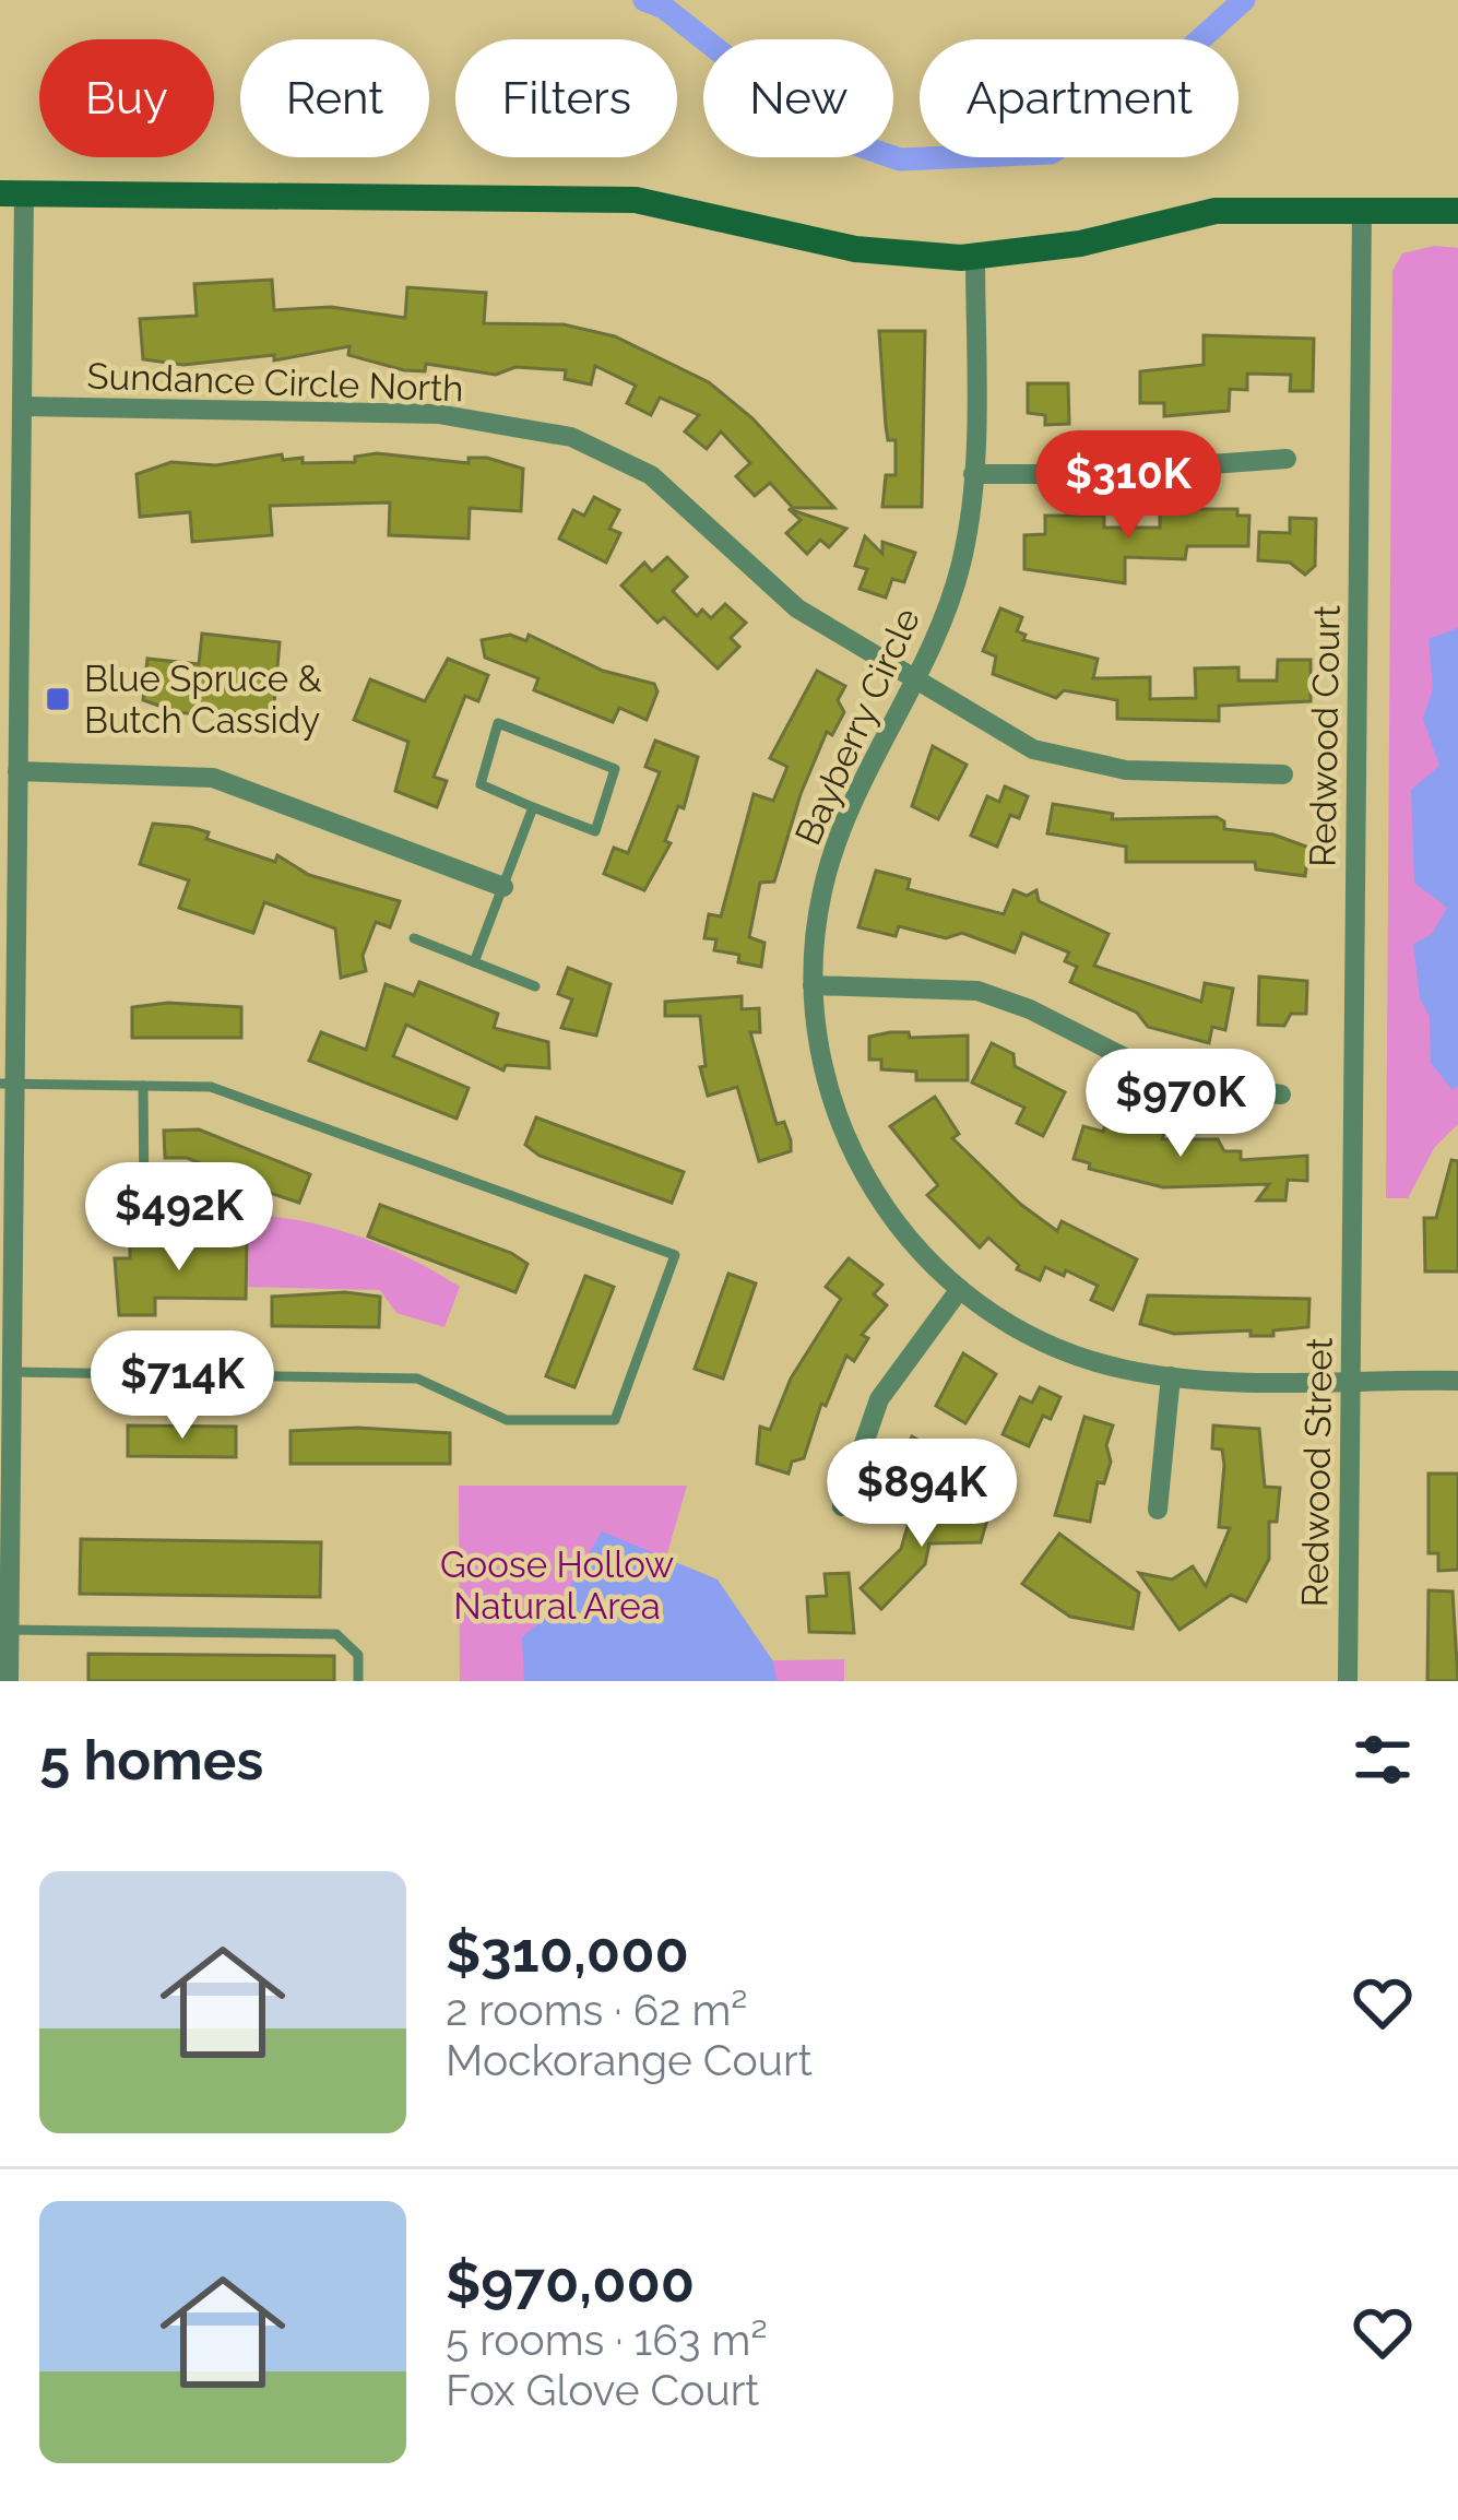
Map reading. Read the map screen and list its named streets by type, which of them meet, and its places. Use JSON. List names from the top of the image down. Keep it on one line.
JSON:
{"streets":{"street":["Sundance Circle North","Bayberry Circle","Redwood Court","Redwood Street"]},"crossings":[["Sundance Circle North","Bayberry Circle"],["Bayberry Circle","Redwood Street"],["Redwood Court","Redwood Street"]],"parks":["Goose Hollow Natural Area"],"places":{"transit":["Blue Spruce & Butch Cassidy"]},"page":{"chip":["Buy","Rent","Filters","New","Apartment"],"price":["$310K","$970K","$492K","$714K","$894K"],"heading":"5 homes","list":[{"name":"$310,000","note":"2 rooms · 62 m² · Mockorange Court"},{"name":"$970,000","note":"5 rooms · 163 m² · Fox Glove Court"}]}}
